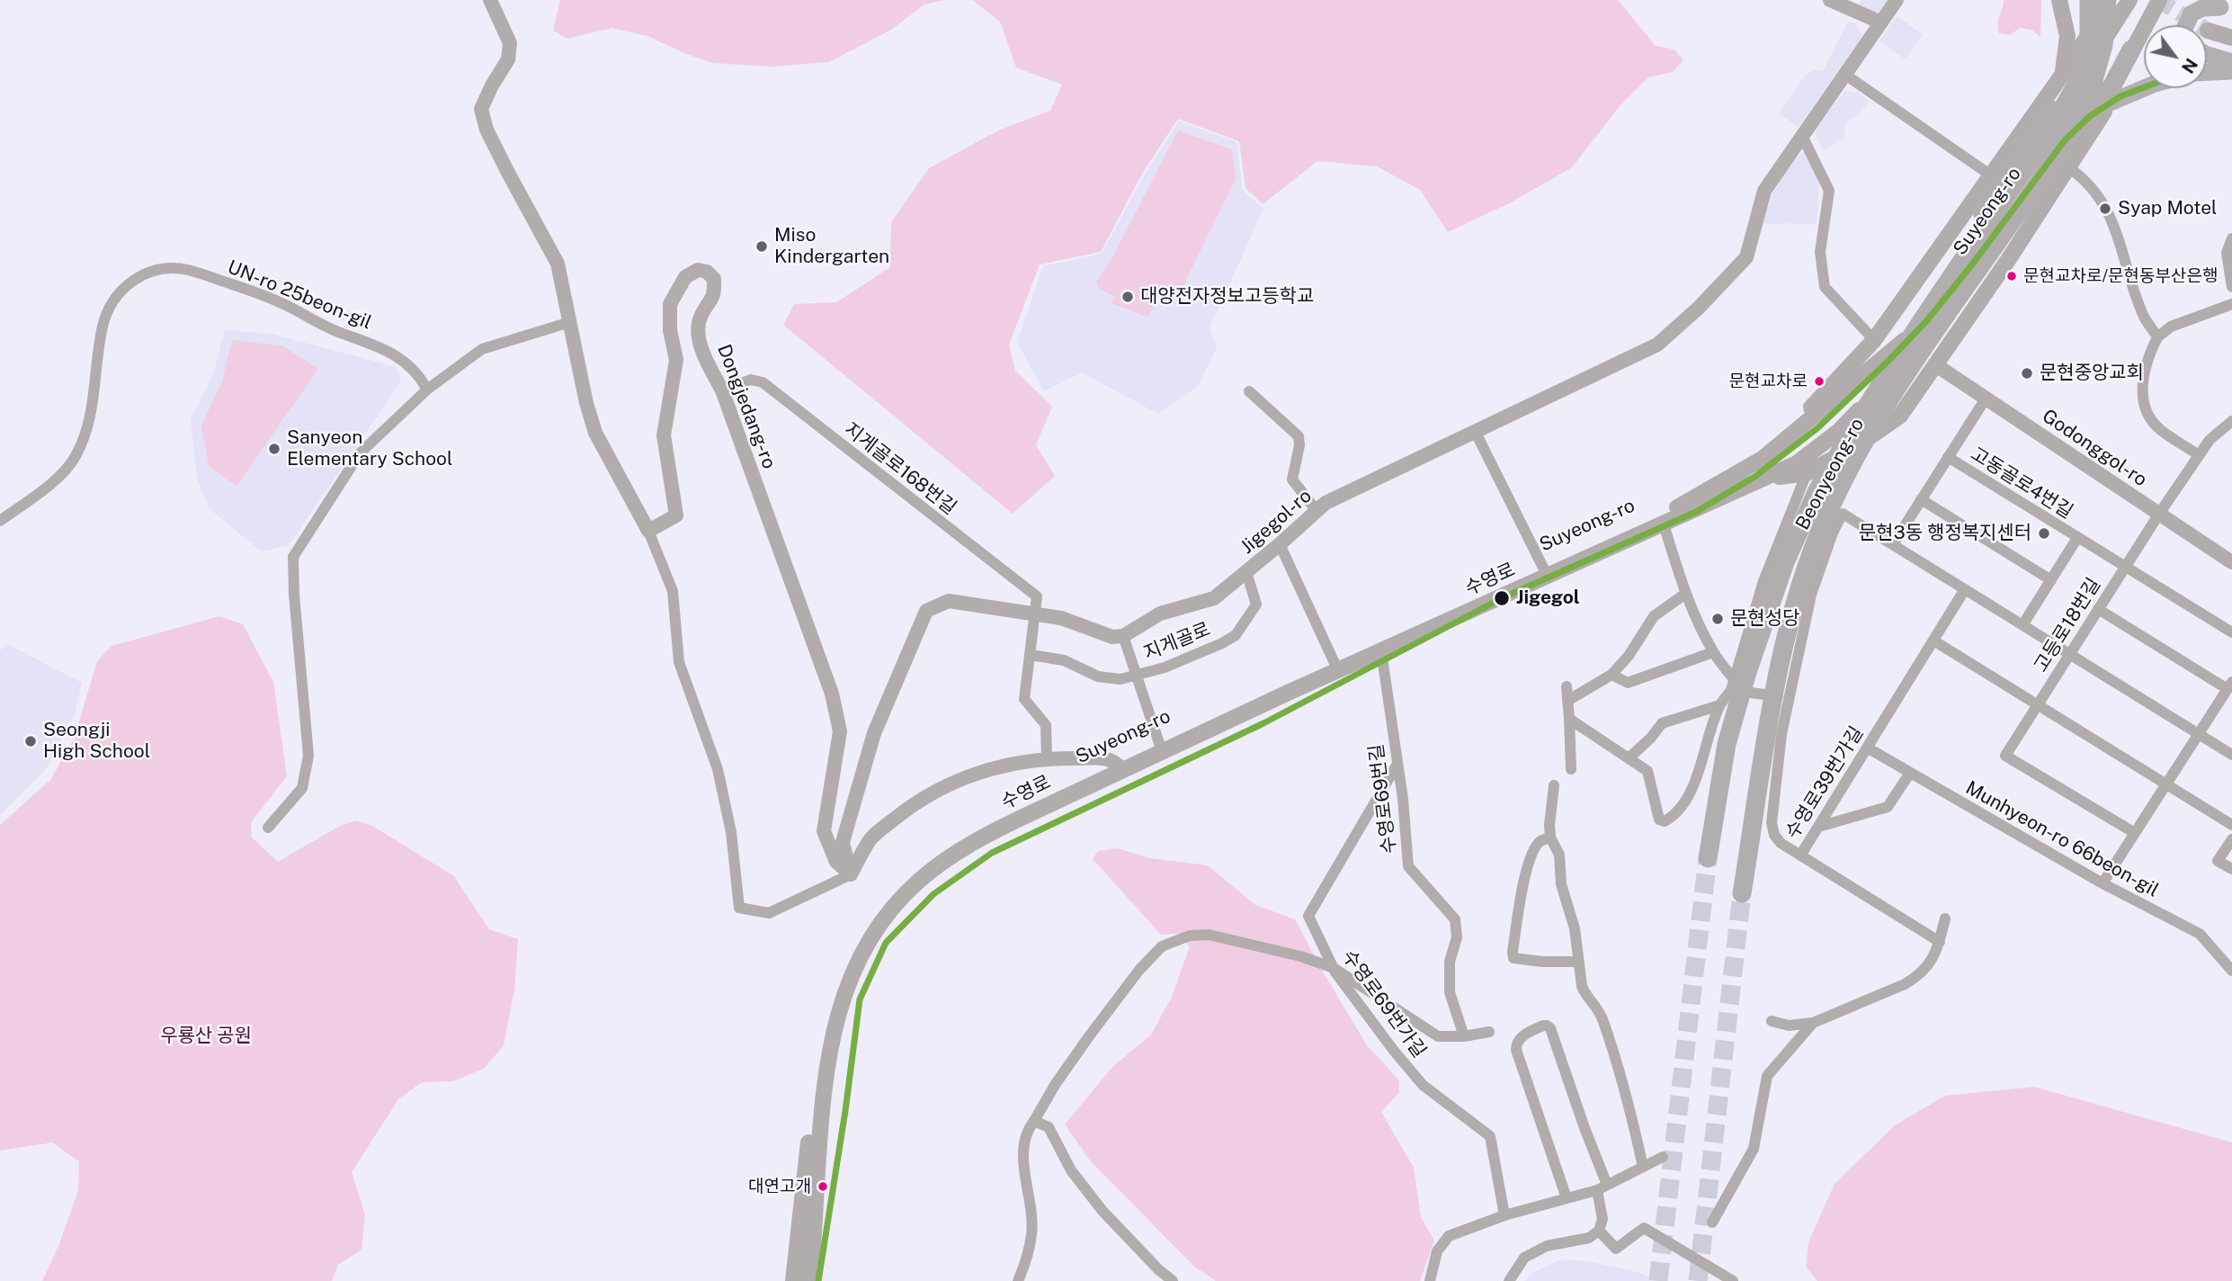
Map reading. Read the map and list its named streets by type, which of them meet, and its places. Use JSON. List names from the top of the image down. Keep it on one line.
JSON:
{"streets":{"highway":["Beonyeong-ro"],"main road":["Suyeong-ro","수영로"],"street":["UN-ro 25beon-gil","Dongjedang-ro","Godonggol-ro","지게골로168번길","고동골로4번길","Jigegol-ro","고등로18번길","지게골로","수영로39번가길","수영로69번길","Munhyeon-ro 66beon-gil","수영로69번가길"]},"crossings":[["Suyeong-ro","Beonyeong-ro"],["Suyeong-ro","Jigegol-ro"],["Suyeong-ro","수영로"],["Suyeong-ro","수영로69번길"],["Dongjedang-ro","지게골로168번길"],["Godonggol-ro","고동골로4번길"],["Godonggol-ro","고등로18번길"],["고동골로4번길","고등로18번길"],["Jigegol-ro","수영로"],["Jigegol-ro","지게골로"],["수영로","수영로69번길"],["수영로39번가길","Munhyeon-ro 66beon-gil"],["수영로69번길","수영로69번가길"]],"parks":["우룡산 공원"],"places":["Syap Motel","Miso Kindergarten","문현교차로/문현동부산은행","대양전자정보고등학교","문현중앙교회","문현교차로","Sanyeon Elementary School","문현3동 행정복지센터","Jigegol","문현성당","Seongji High School","대연고개"],"north":"bottom right"}
